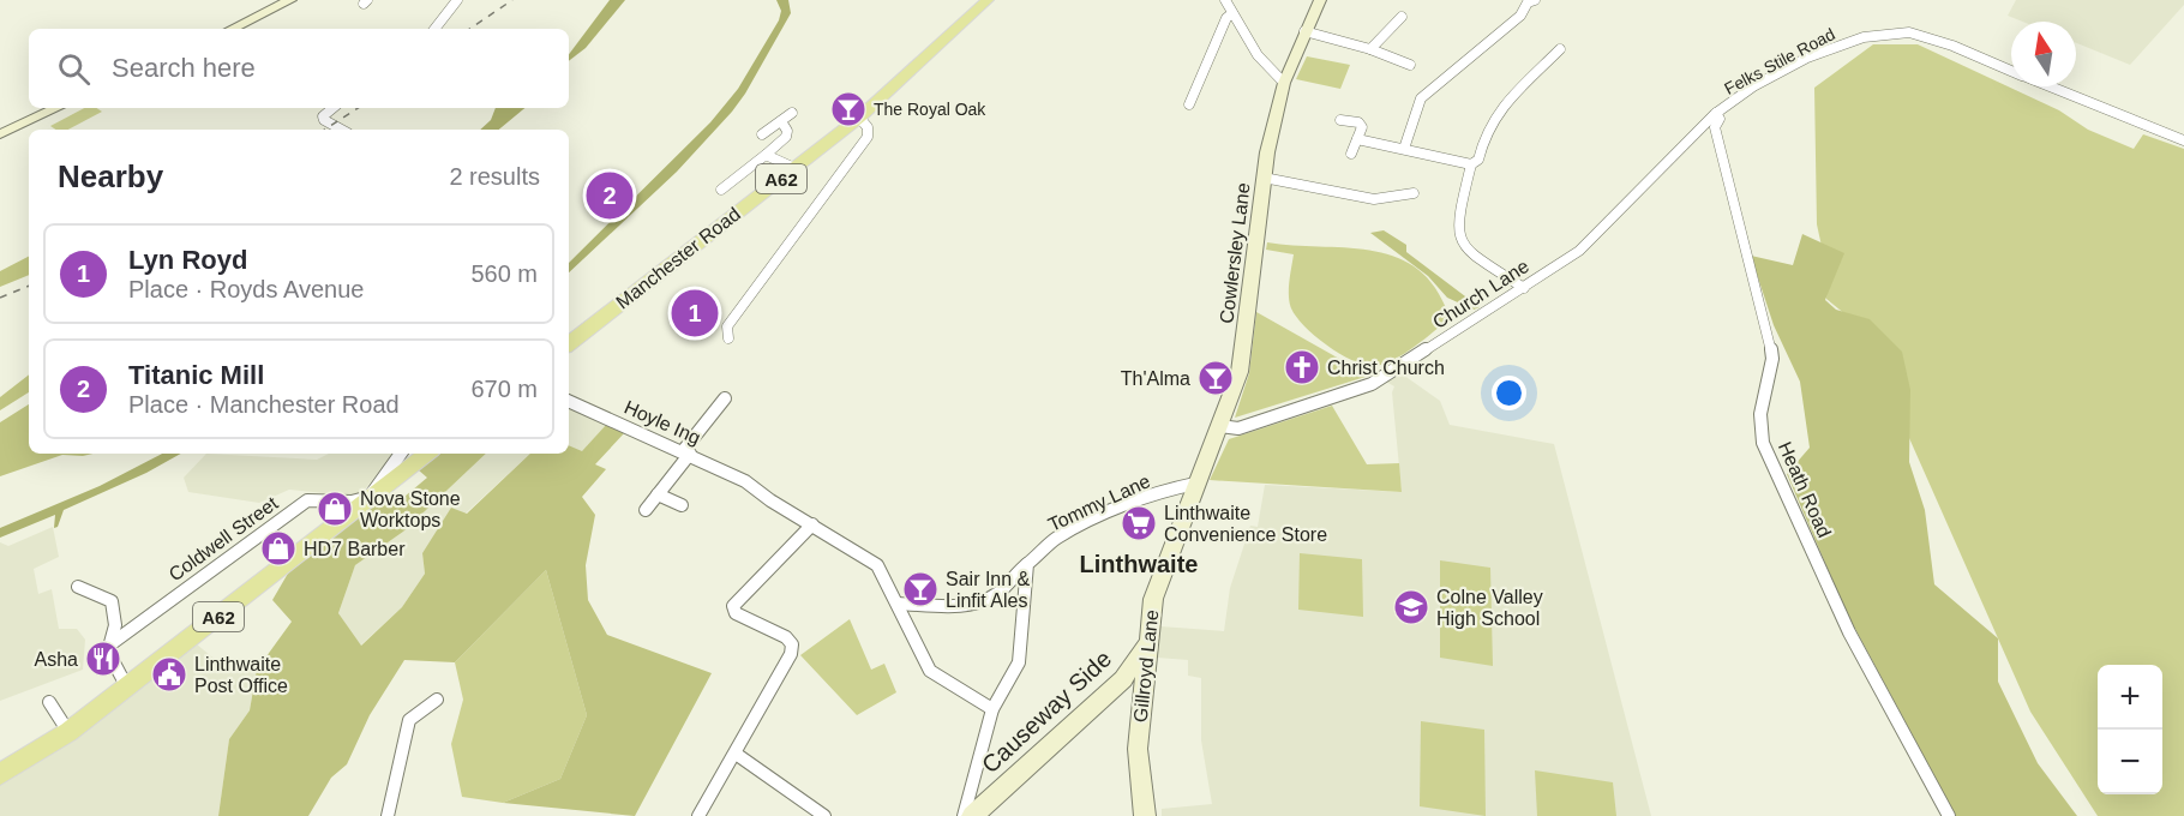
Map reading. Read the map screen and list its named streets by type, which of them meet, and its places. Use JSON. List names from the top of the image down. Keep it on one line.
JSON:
{"streets":{"main road":["A62","Manchester Road"],"street":["Felks Stile Road","Cowlersley Lane","Church Lane","Hoyle Ing","Heath Road","Tommy Lane","Coldwell Street","Gillroyd Lane","Causeway Side"]},"crossings":[["Felks Stile Road","Church Lane"],["Felks Stile Road","Heath Road"],["A62","Coldwell Street"],["Cowlersley Lane","Church Lane"],["Cowlersley Lane","Tommy Lane"],["Cowlersley Lane","Gillroyd Lane"],["Church Lane","Heath Road"],["Hoyle Ing","Tommy Lane"],["Tommy Lane","Gillroyd Lane"],["Gillroyd Lane","Causeway Side"]],"districts":["Linthwaite"],"places":{"bar":["The Royal Oak","Th'Alma","Sair Inn & Linfit Ales"],"church":["Christ Church"],"shop":["Nova Stone Worktops","HD7 Barber"],"supermarket":["Linthwaite Convenience Store"],"school or university":["Colne Valley High School"],"restaurant":["Asha"],"public building":["Linthwaite Post Office"]},"north":"top","page":{"search":"Search here","heading":["Nearby","2 results"],"pins":["2","1"],"list":[{"mark":"1","name":"Lyn Royd","note":"Place · Royds Avenue","value":"560 m"},{"mark":"2","name":"Titanic Mill","note":"Place · Manchester Road","value":"670 m"}],"map_buttons":["+","−"]}}
